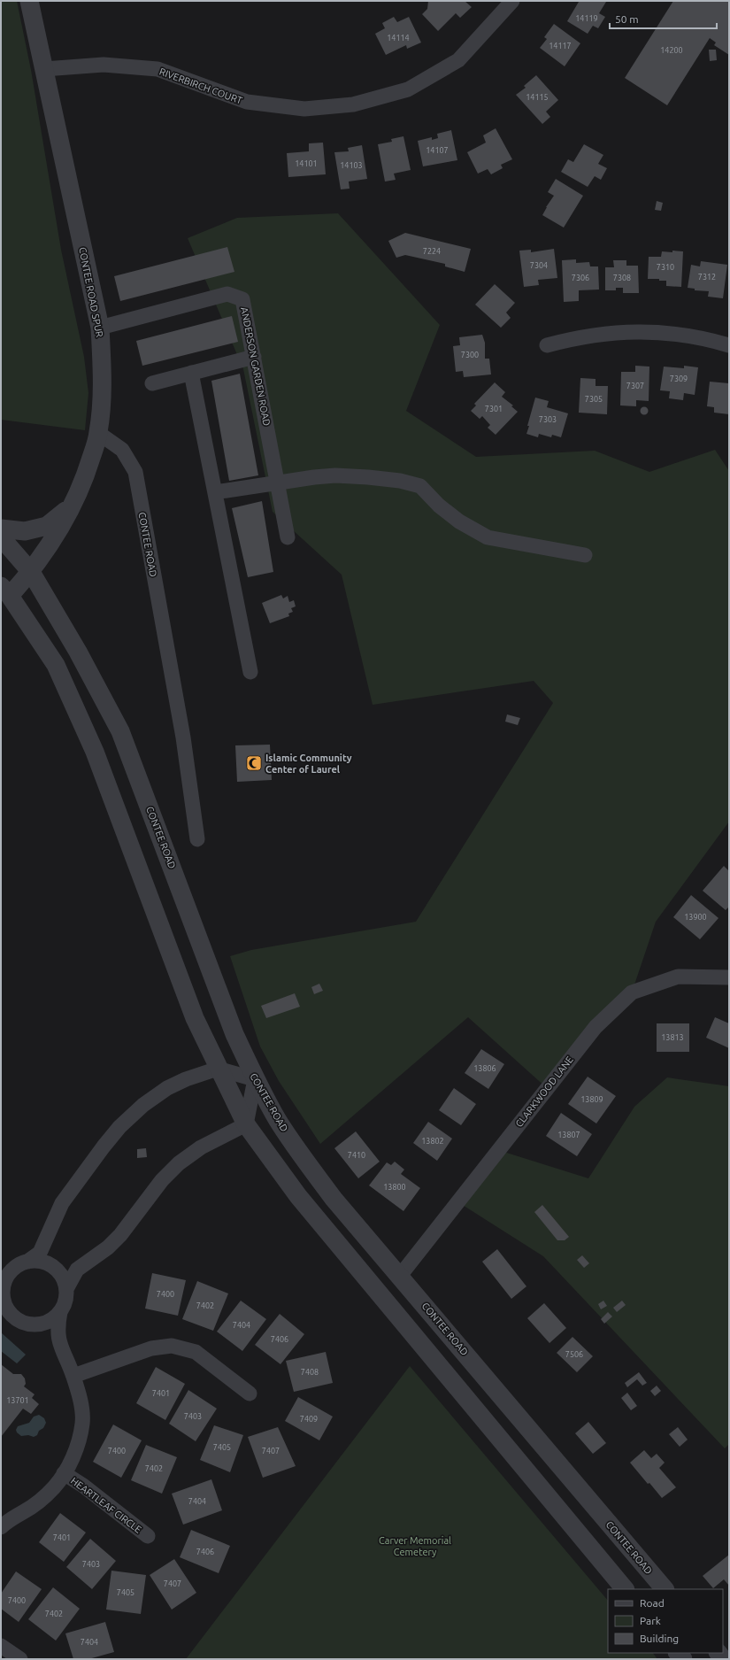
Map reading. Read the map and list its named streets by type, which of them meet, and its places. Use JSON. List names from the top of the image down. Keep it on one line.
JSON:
{"streets":{"street":["RIVERBIRCH COURT","CONTEE ROAD SPUR","ANDERSON GARDEN ROAD","CONTEE ROAD","CLARKWOOD LANE","HEARTLEAF CIRCLE"]},"crossings":[["RIVERBIRCH COURT","CONTEE ROAD SPUR"],["CONTEE ROAD SPUR","ANDERSON GARDEN ROAD"],["CONTEE ROAD SPUR","CONTEE ROAD"],["CONTEE ROAD","CLARKWOOD LANE"]],"parks":["Carver Memorial Cemetery"],"places":{"mosque":["Islamic Community Center of Laurel"]},"house_numbers":["14119","14114","14117","14200","14115","14107","14101","14103","7224","7304","7310","7312","7306","7308","7300","7309","7307","7305","7301","7303","13900","13813","13806","13809","13807","13802","7410","13800","7400","7402","7404","7406","7506","7408","7401","13701","7403","7409","7405","7400","7407","7402","7404","7401","7406","7403","7407","7405","7400","7402","7404"],"legend":["Road","Park","Building"],"scale_bar":"50 m"}
